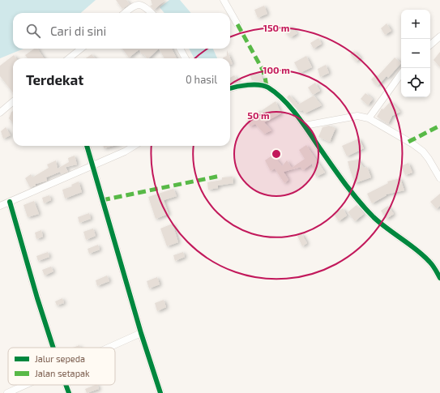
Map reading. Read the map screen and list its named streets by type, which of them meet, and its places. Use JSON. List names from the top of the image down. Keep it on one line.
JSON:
{"legend":["Jalur sepeda","Jalan setapak"],"page":{"map_buttons":["+","−"],"search":"Cari di sini","heading":["Terdekat","0 hasil"]},"rings":["150 m","100 m","50 m"]}
